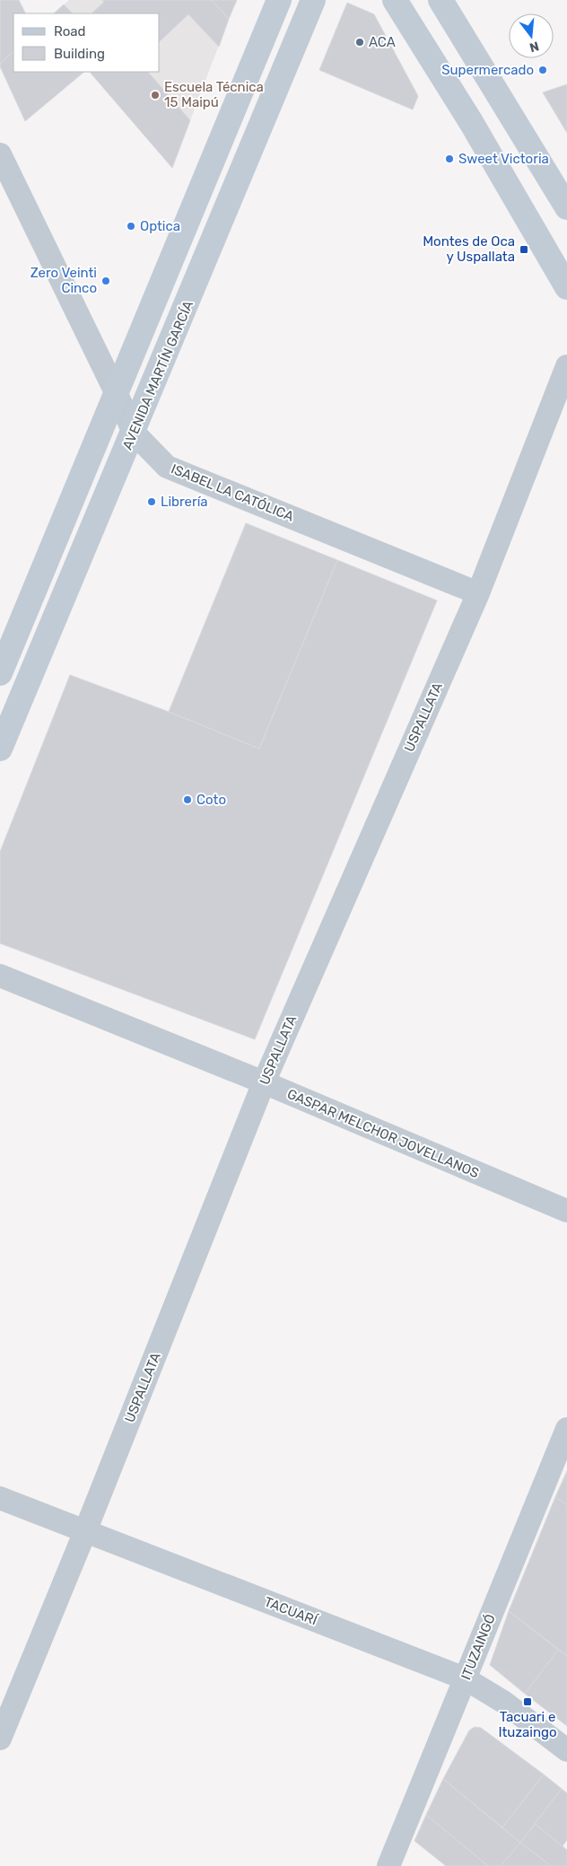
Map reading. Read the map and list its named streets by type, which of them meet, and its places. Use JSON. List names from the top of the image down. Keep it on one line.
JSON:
{"streets":{"main road":["AVENIDA MARTÍN GARCÍA"],"street":["ISABEL LA CATÓLICA","USPALLATA","GASPAR MELCHOR JOVELLANOS","TACUARÍ","ITUZAINGÓ"]},"crossings":[["AVENIDA MARTÍN GARCÍA","ISABEL LA CATÓLICA"],["ISABEL LA CATÓLICA","USPALLATA"],["USPALLATA","GASPAR MELCHOR JOVELLANOS"],["USPALLATA","TACUARÍ"],["TACUARÍ","ITUZAINGÓ"]],"places":{"other":["ACA","Supermercado","Escuela Técnica 15 Maipú","Sweet Victoria","Optica","Zero Veinti Cinco","Librería","Coto"],"transit":["Montes de Oca y Uspallata","Tacuari e Ituzaingo"]},"legend":["Road","Building"],"north":"bottom"}
